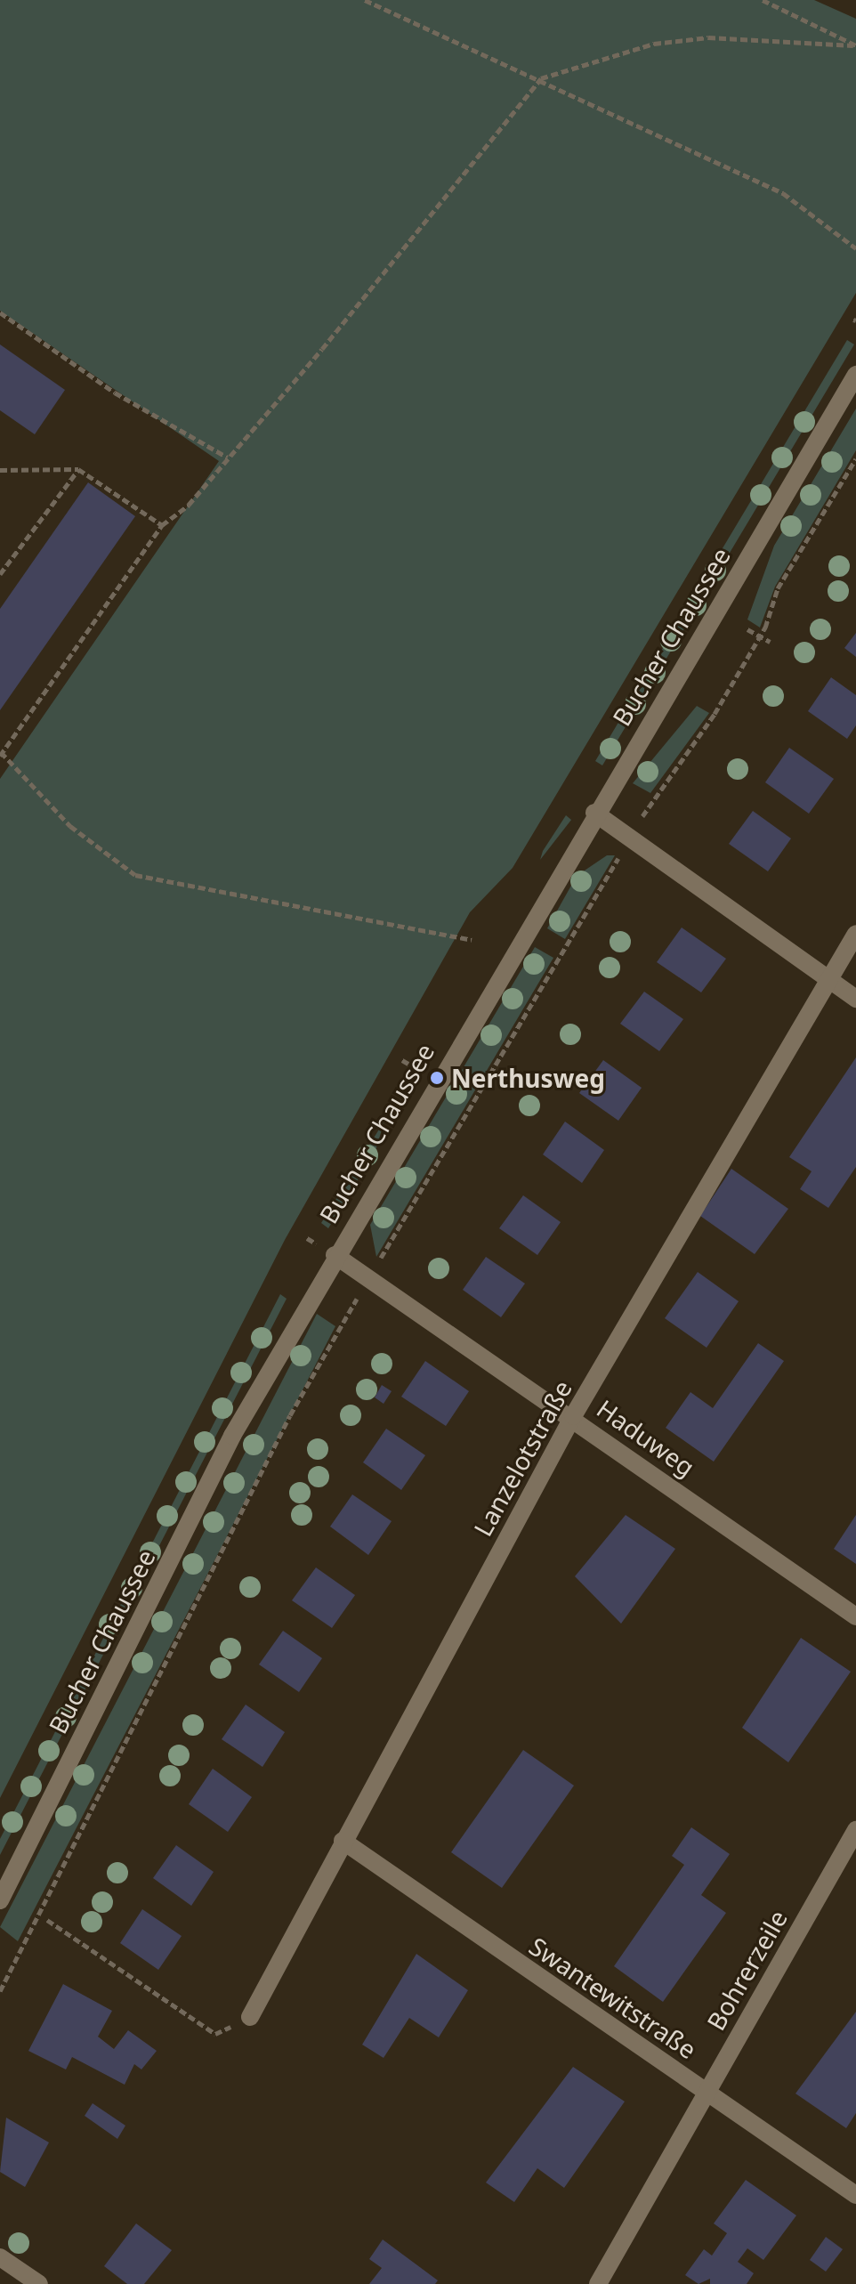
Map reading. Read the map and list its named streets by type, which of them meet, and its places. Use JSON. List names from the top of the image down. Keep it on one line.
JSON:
{"streets":{"street":["Bucher Chaussee","Haduweg","Lanzelotstraße","Bohrerzeile","Swantewitstraße"]},"crossings":[["Bucher Chaussee","Haduweg"],["Haduweg","Lanzelotstraße"],["Lanzelotstraße","Swantewitstraße"],["Bohrerzeile","Swantewitstraße"]],"places":["Nerthusweg"]}
